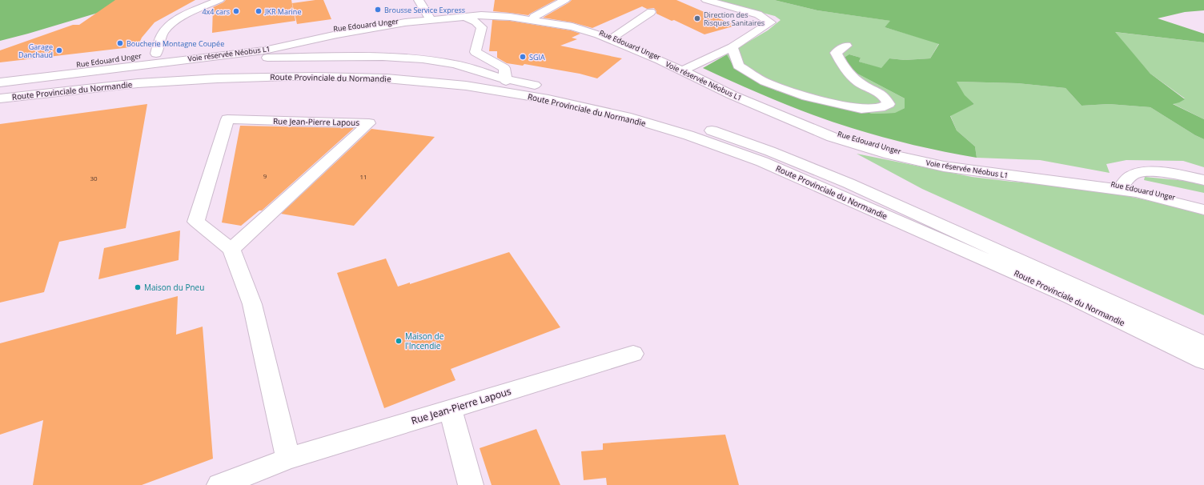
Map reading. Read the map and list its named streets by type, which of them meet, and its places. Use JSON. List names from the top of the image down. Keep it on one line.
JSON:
{"streets":{"main road":["Rue Edouard Unger","Voie réservée Néobus L1","Route Provinciale du Normandie","Rue Jean-Pierre Lapous"]},"crossings":[["Rue Edouard Unger","Voie réservée Néobus L1"],["Voie réservée Néobus L1","Route Provinciale du Normandie"]],"places":["Brousse Service Express","4x4 cars","JKR Marine","Direction des Risques Sanitaires","Boucherie Montagne Coupée","Garage Danchaud","SGIA","Maison du Pneu","Maison de l'Incendie"],"house_numbers":["9","11","30"]}
